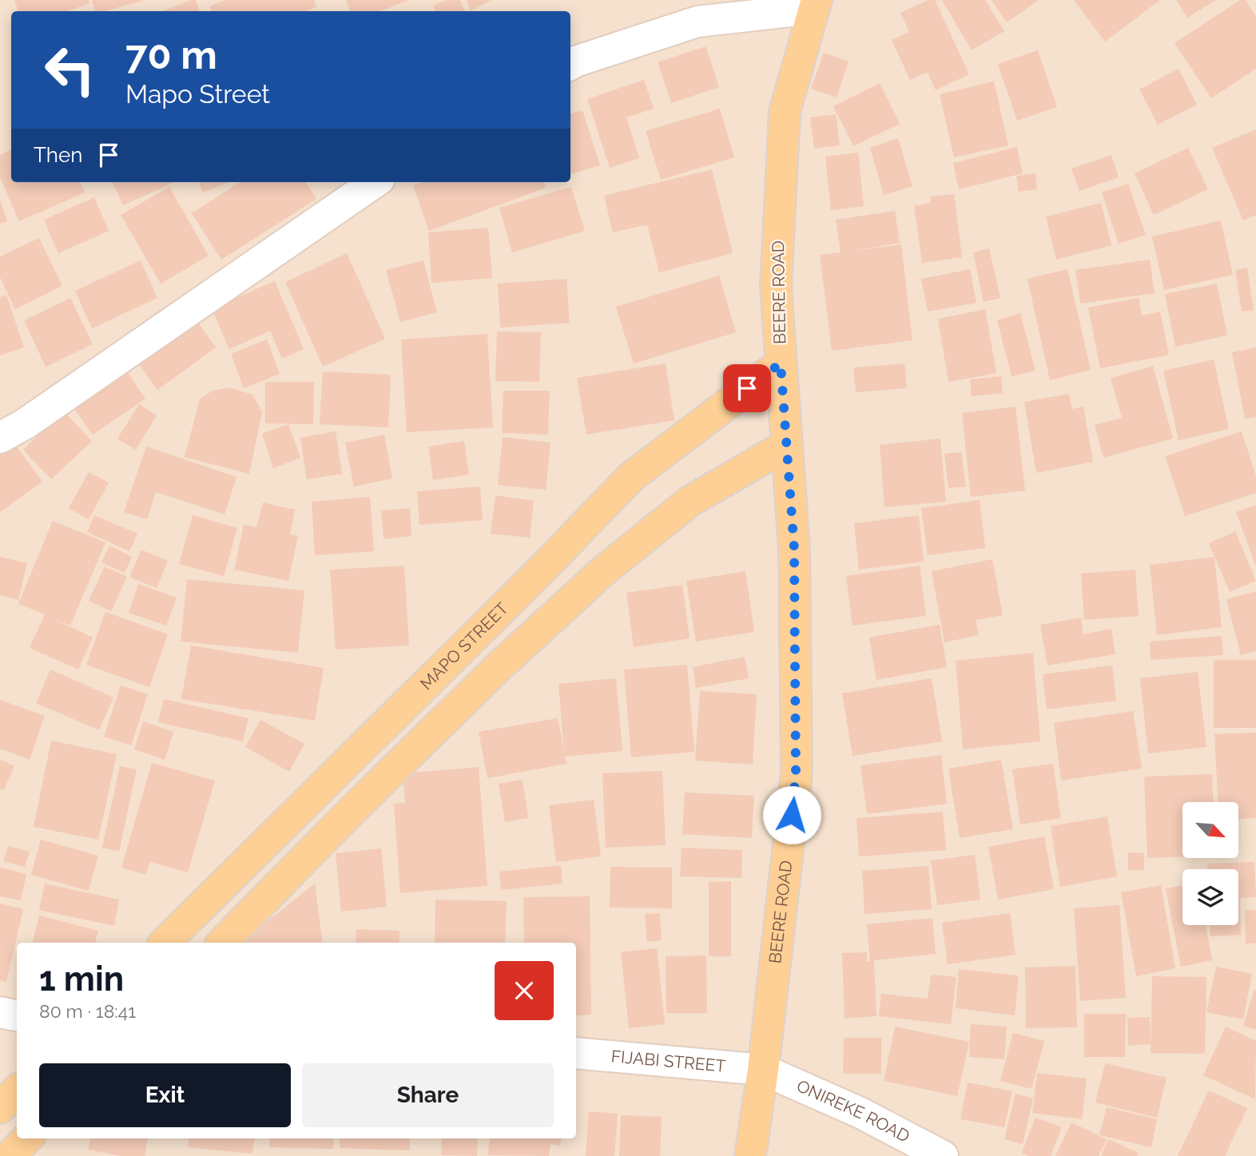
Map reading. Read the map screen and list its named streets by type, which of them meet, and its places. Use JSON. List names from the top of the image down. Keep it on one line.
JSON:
{"streets":{"main road":["BEERE ROAD","MAPO STREET"],"street":["FIJABI STREET","ONIREKE ROAD"]},"crossings":[["BEERE ROAD","MAPO STREET"],["BEERE ROAD","FIJABI STREET"],["BEERE ROAD","ONIREKE ROAD"],["FIJABI STREET","ONIREKE ROAD"]],"north":"bottom right","page":{"turn":["70 m","Mapo Street"],"then":"Then","heading":["1 min","80 m · 18:41"],"buttons":["Exit","Share"]}}
